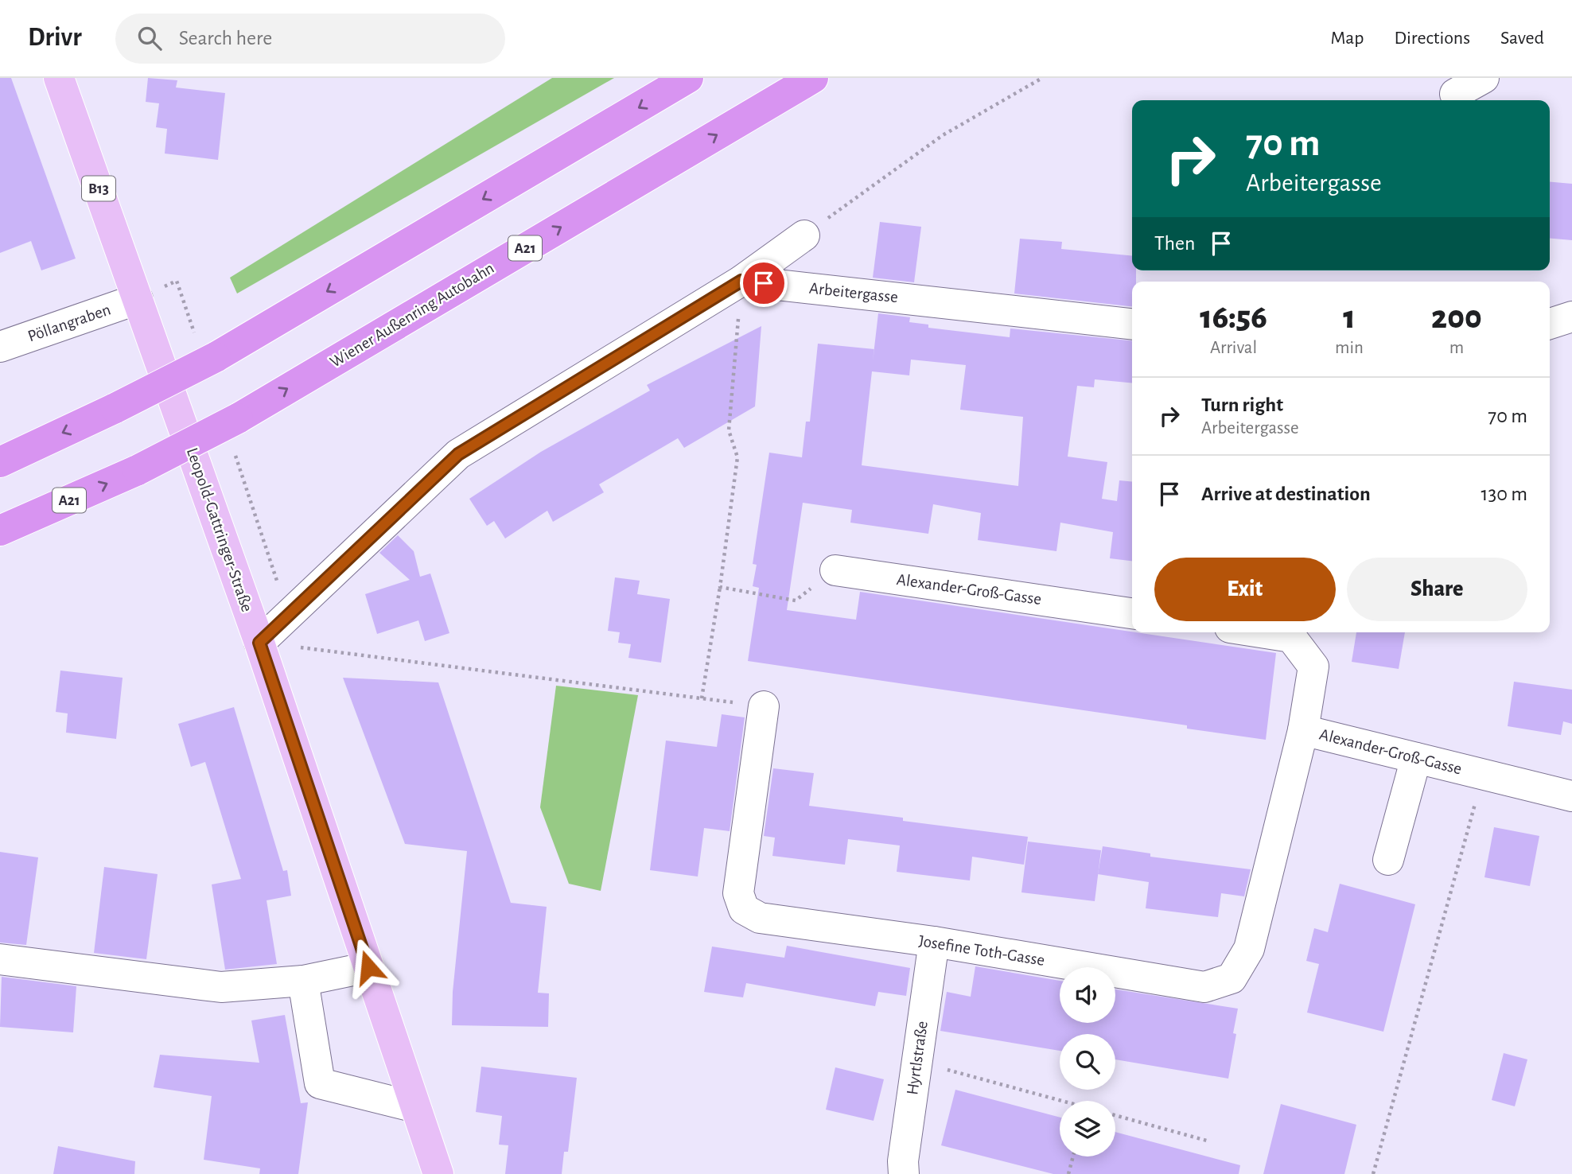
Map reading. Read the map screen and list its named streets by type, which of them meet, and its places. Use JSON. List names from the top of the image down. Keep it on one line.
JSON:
{"streets":{"highway":["A21","Wiener Außenring Autobahn"],"main road":["B13","Leopold-Gattringer-Straße"],"street":["Arbeitergasse","Pöllangraben","Alexander-Groß-Gasse","Josefine Toth-Gasse","Hyrtlstraße"]},"crossings":[["Pöllangraben","Leopold-Gattringer-Straße"],["Alexander-Groß-Gasse","Josefine Toth-Gasse"],["Josefine Toth-Gasse","Hyrtlstraße"]],"page":{"header":"Drivr","search":"Search here","nav":["Map","Directions","Saved"],"turn":["70 m","Arbeitergasse"],"then":"Then","eta":["16:56","Arrival","1","min","200","m"],"list":[{"name":"Turn right","note":"Arbeitergasse","value":"70 m"},{"name":"Arrive at destination","value":"130 m"}],"buttons":["Exit","Share"]}}
